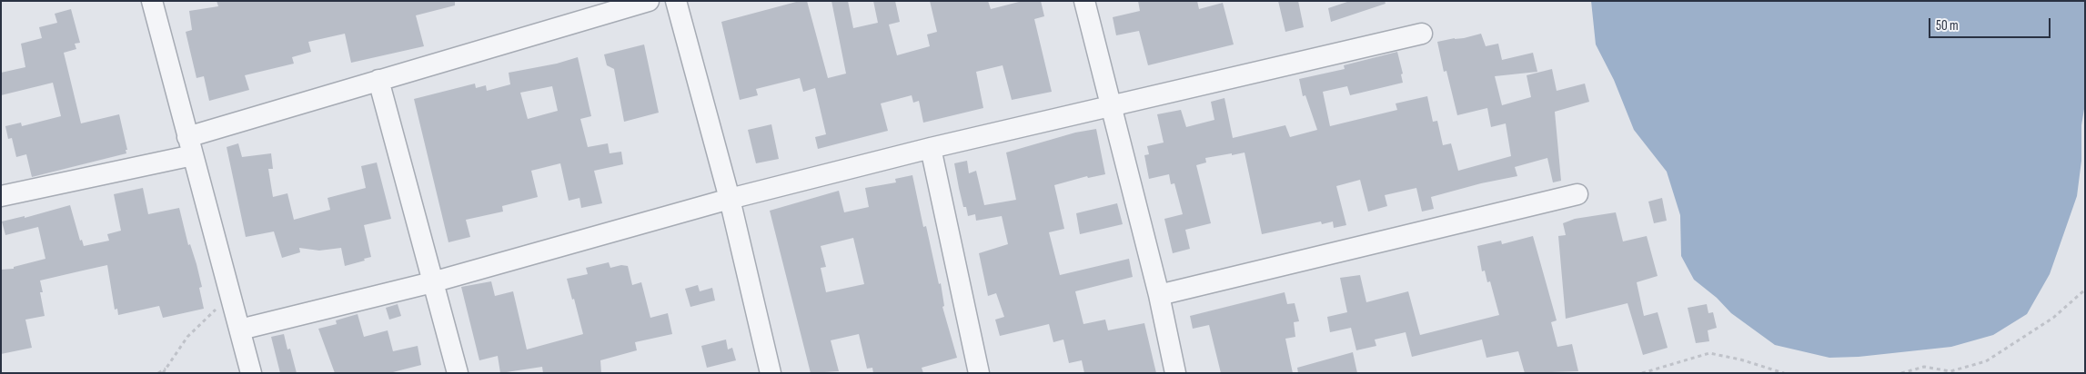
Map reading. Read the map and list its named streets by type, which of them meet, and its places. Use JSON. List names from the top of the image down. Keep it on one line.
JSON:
{"scale_bar":"50 m"}
